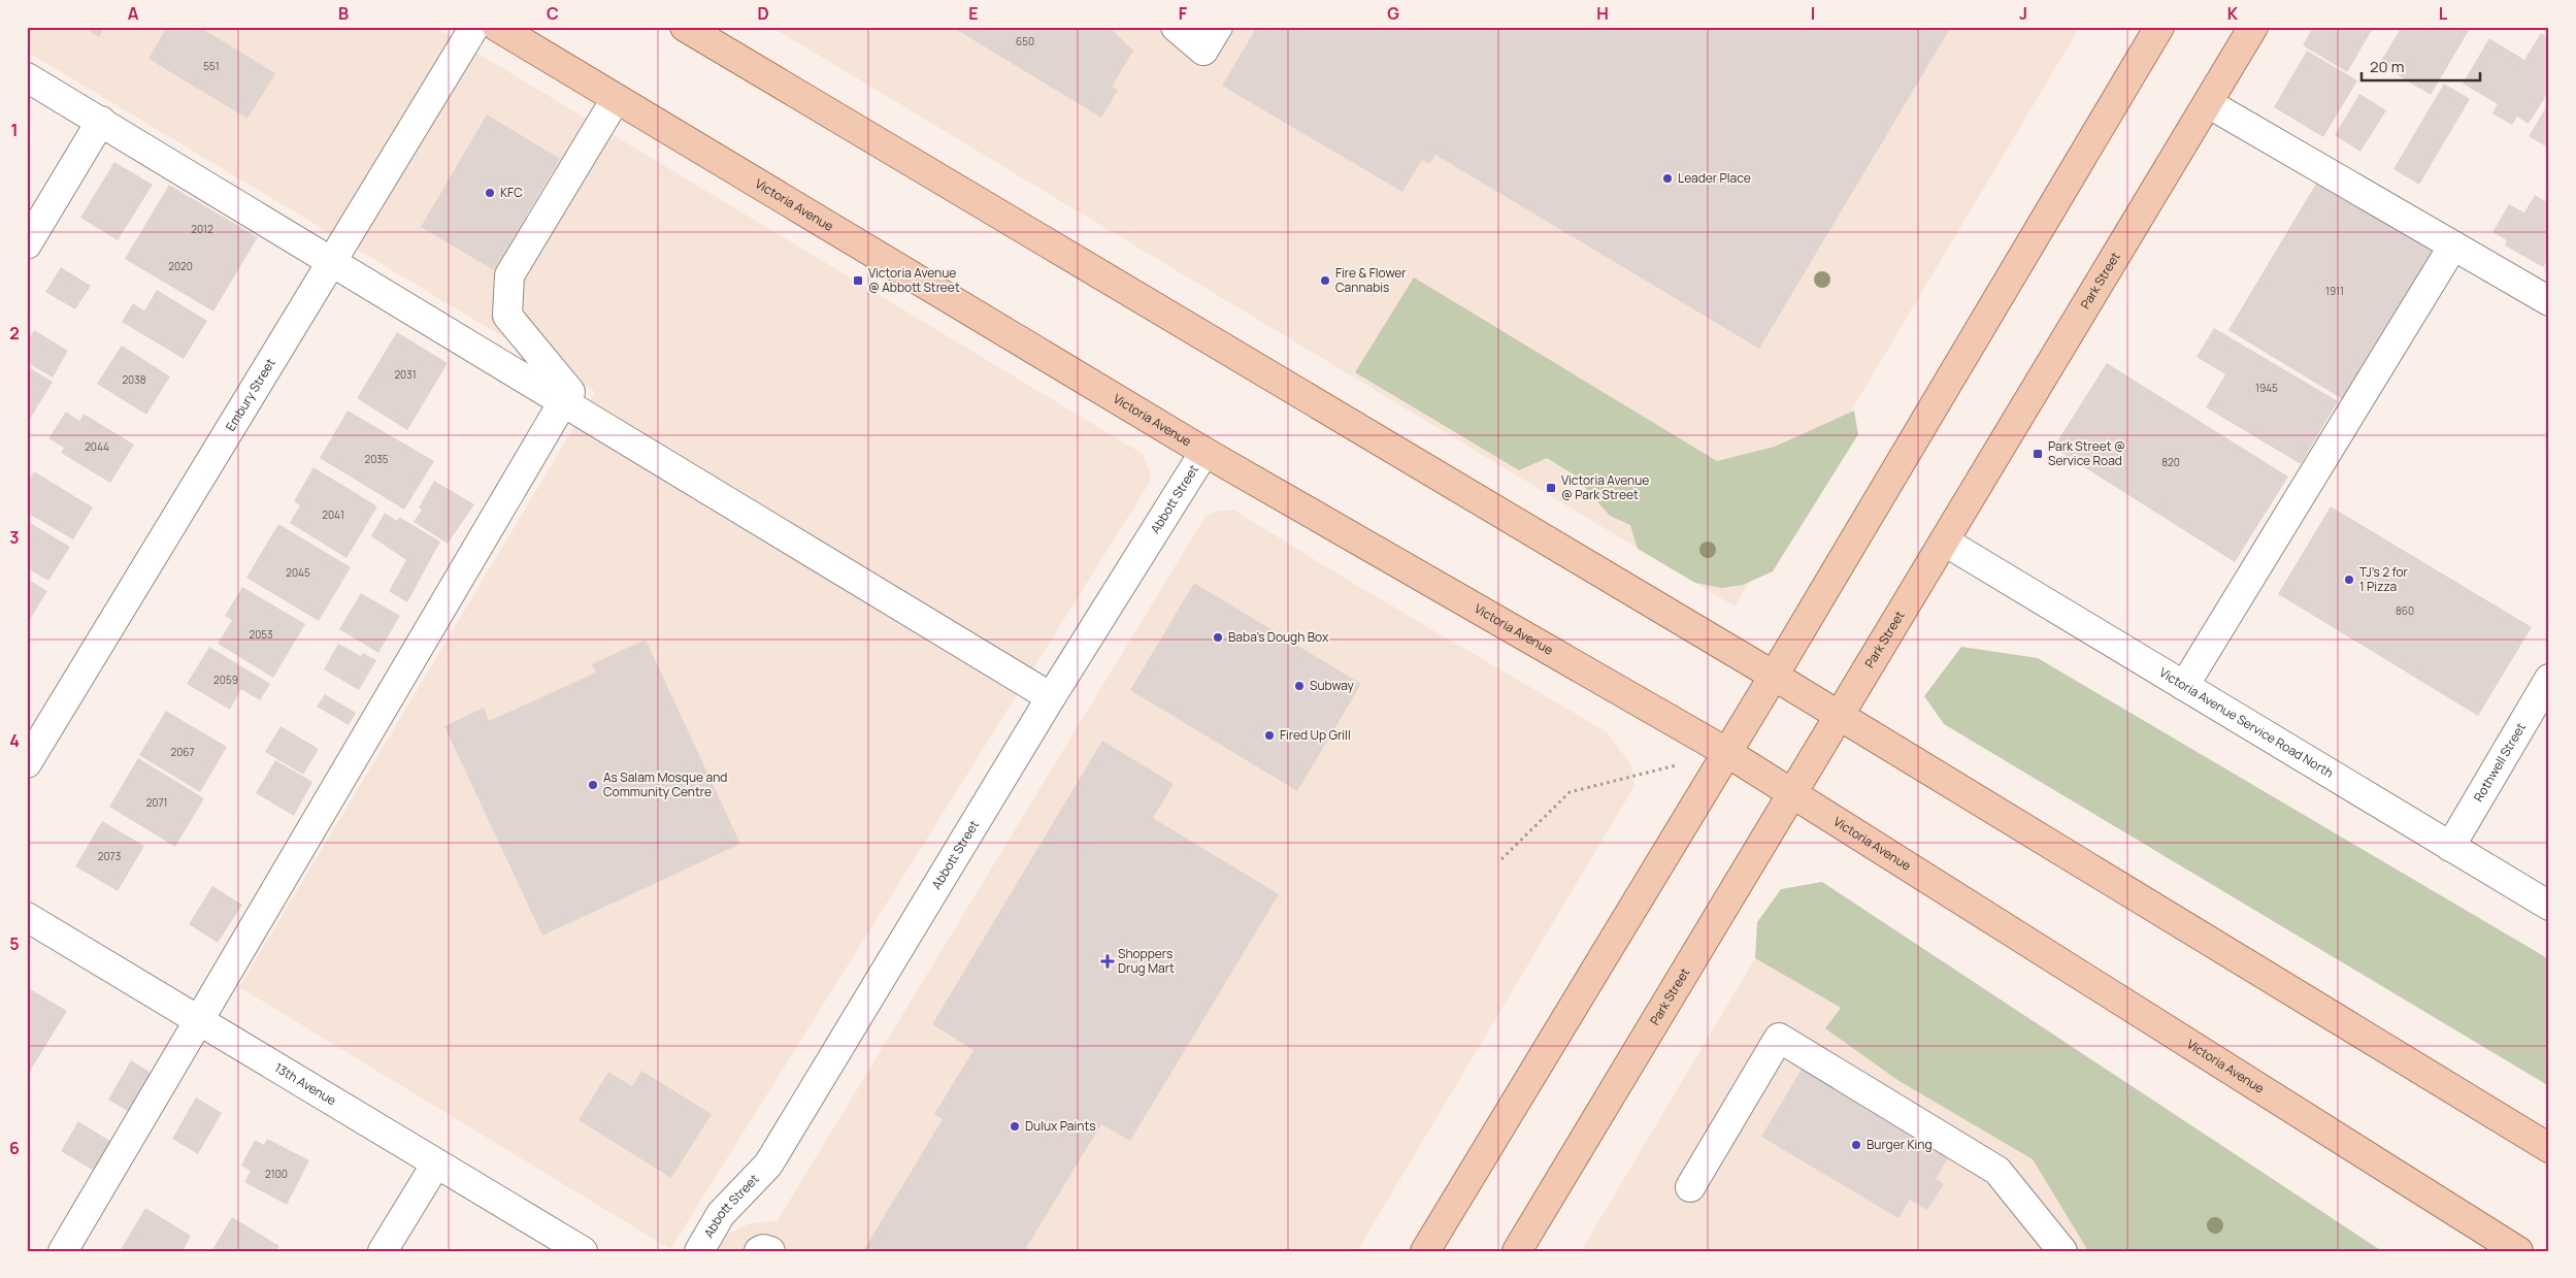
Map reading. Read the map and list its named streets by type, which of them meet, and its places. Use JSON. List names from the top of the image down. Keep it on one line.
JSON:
{"streets":{"main road":["Victoria Avenue","Park Street"],"street":["Embury Street","Abbott Street","Victoria Avenue Service Road North","Rothwell Street","13th Avenue"]},"crossings":[["Victoria Avenue","Park Street"],["Victoria Avenue","Abbott Street"],["Park Street","Victoria Avenue Service Road North"],["Victoria Avenue Service Road North","Rothwell Street"]],"places":{"other":["Leader Place","KFC","Fire & Flower Cannabis","TJ's 2 for 1 Pizza","Baba's Dough Box","Subway","Fired Up Grill","As Salam Mosque and Community Centre","Dulux Paints","Burger King"],"transit":["Victoria Avenue @ Abbott Street","Park Street @ Service Road","Victoria Avenue @ Park Street"],"health":["Shoppers Drug Mart"]},"house_numbers":["650","551","2012","2020","1911","2031","2038","1945","2044","2035","820","2041","2045","860","2053","2059","2067","2071","2073","2100"],"scale_bar":"20 m","grid":{"columns":["A","B","C","D","E","F","G","H","I","J","K","L"],"rows":["1","2","3","4","5","6"]}}
